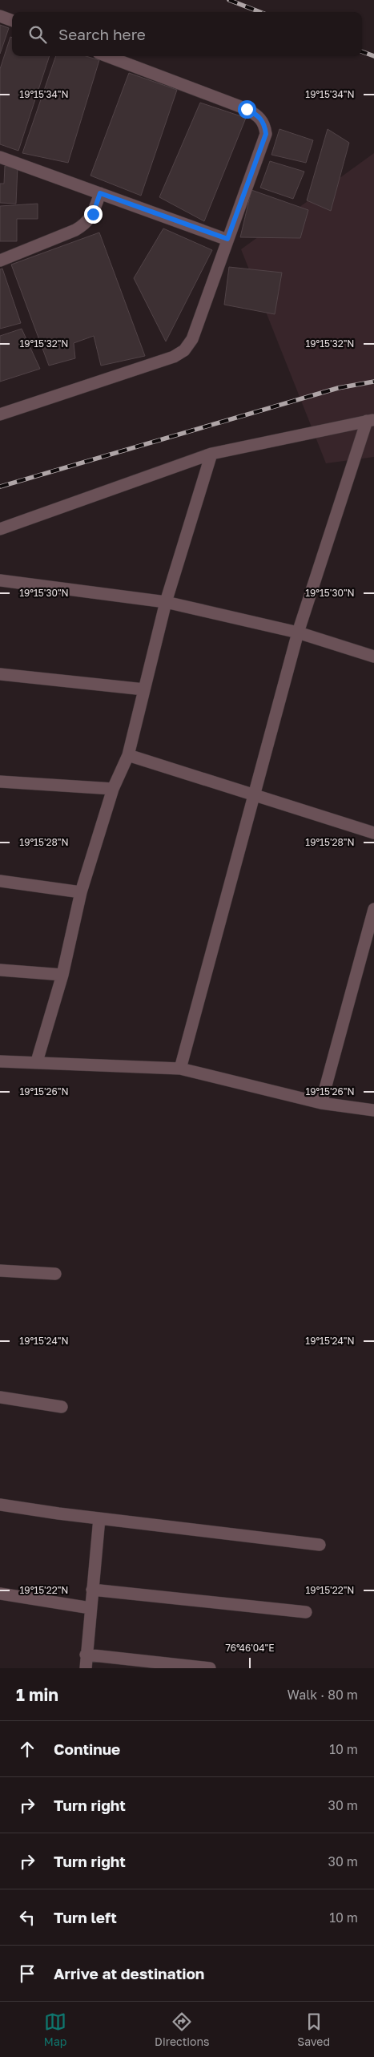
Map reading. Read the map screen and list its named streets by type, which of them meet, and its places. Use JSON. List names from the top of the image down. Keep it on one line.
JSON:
{"page":{"search":"Search here","heading":["1 min","Walk · 80 m"],"list":[["Continue","10 m"],["Turn right","30 m"],["Turn right","30 m"],["Turn left","10 m"],"Arrive at destination"],"nav":["Map","Directions","Saved"]},"coordinates":["19°15'34\"N","19°15'32\"N","19°15'30\"N","19°15'28\"N","19°15'26\"N","19°15'24\"N","19°15'22\"N","76°46'04\"E"]}
